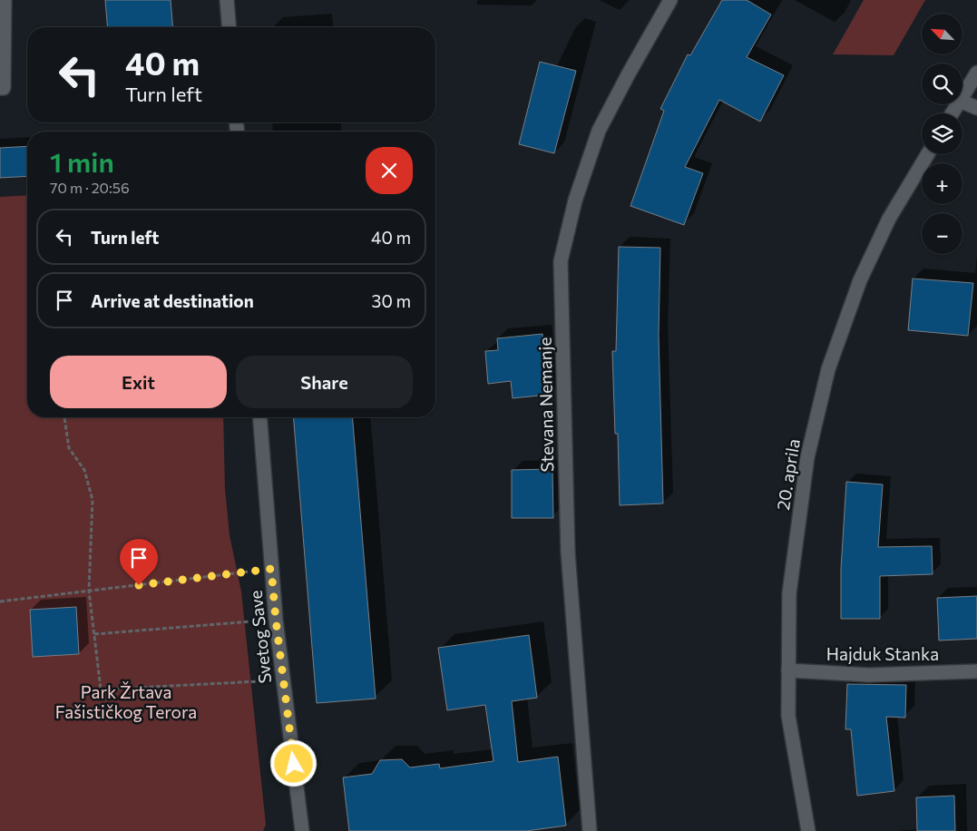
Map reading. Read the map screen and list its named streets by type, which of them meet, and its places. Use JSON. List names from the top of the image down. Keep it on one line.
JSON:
{"streets":{"street":["Stevana Nemanje","20. aprila","Svetog Save","Hajduk Stanka"]},"crossings":[["20. aprila","Hajduk Stanka"]],"parks":["Park Žrtava Fašističkog Terora"],"north":"top left","page":{"map_buttons":["+","−"],"turn":["40 m","Turn left"],"heading":["1 min","70 m · 20:56"],"list":[{"name":"Turn left","value":"40 m"},{"name":"Arrive at destination","value":"30 m"}],"buttons":["Exit","Share"]}}
